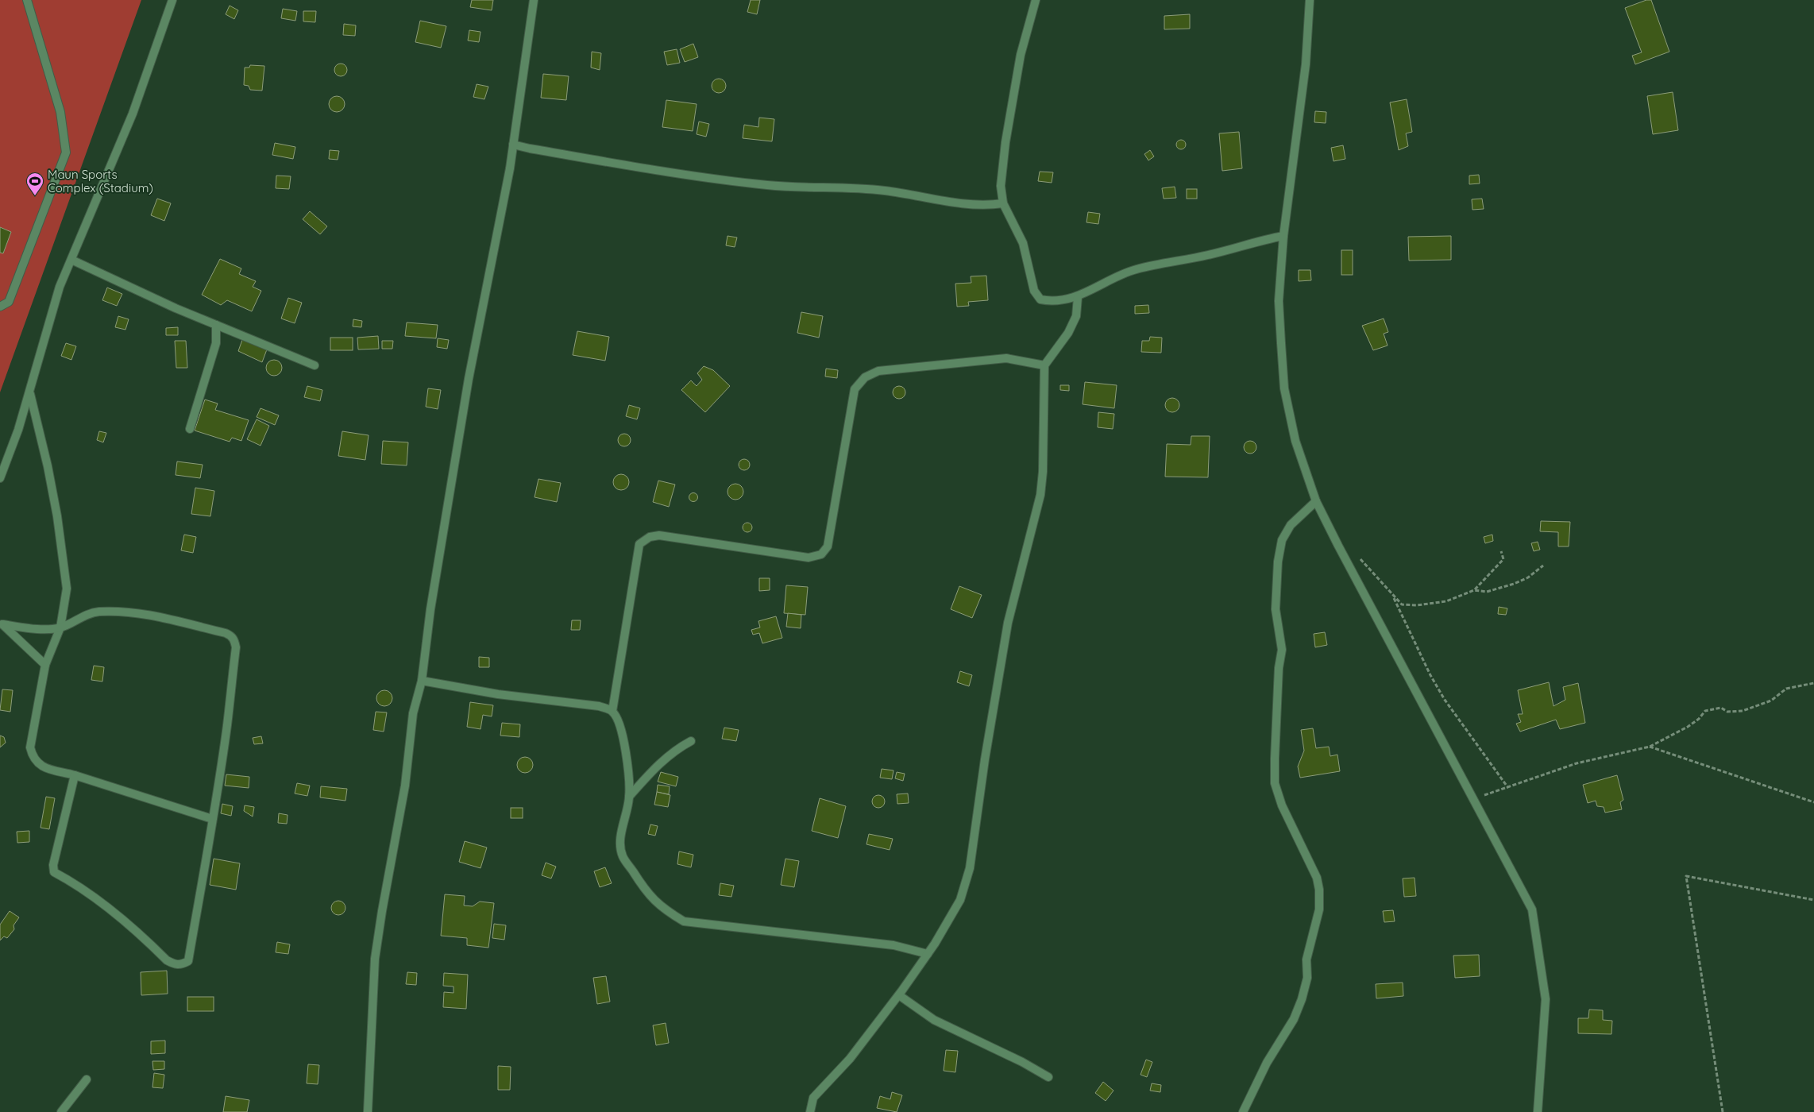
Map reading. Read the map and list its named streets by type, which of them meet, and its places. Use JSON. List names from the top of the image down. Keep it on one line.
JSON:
{"places":{"sports":["Maun Sports Complex (Stadium)"]}}
